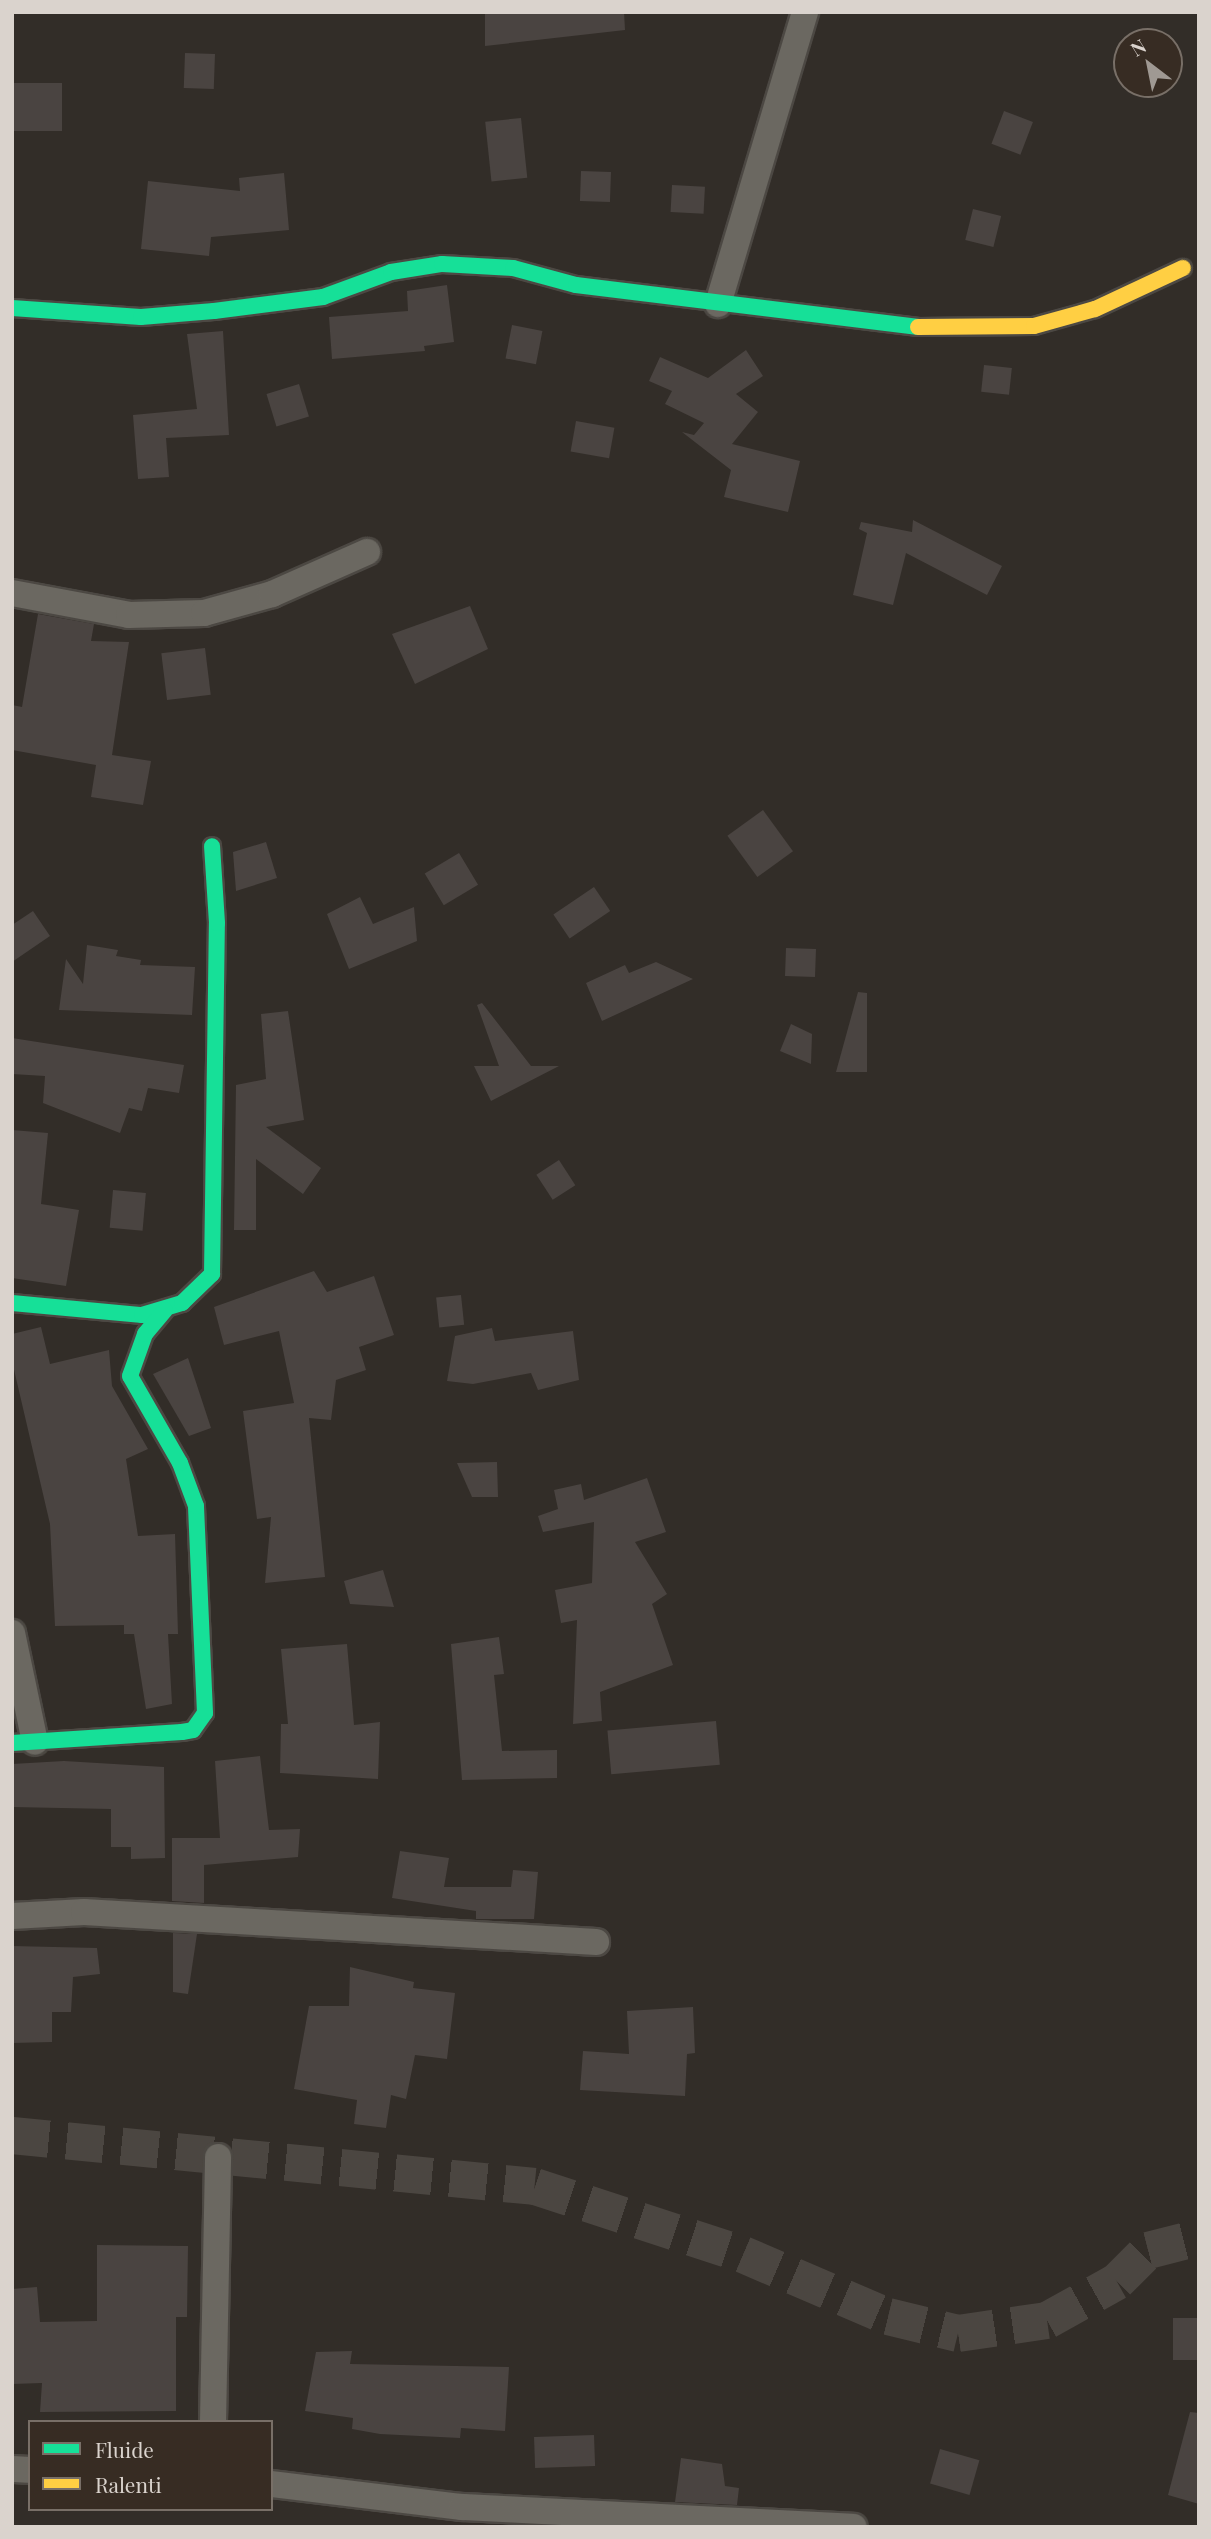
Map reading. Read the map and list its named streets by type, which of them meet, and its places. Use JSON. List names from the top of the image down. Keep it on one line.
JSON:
{"legend":["Fluide","Ralenti"],"north":"top left"}
